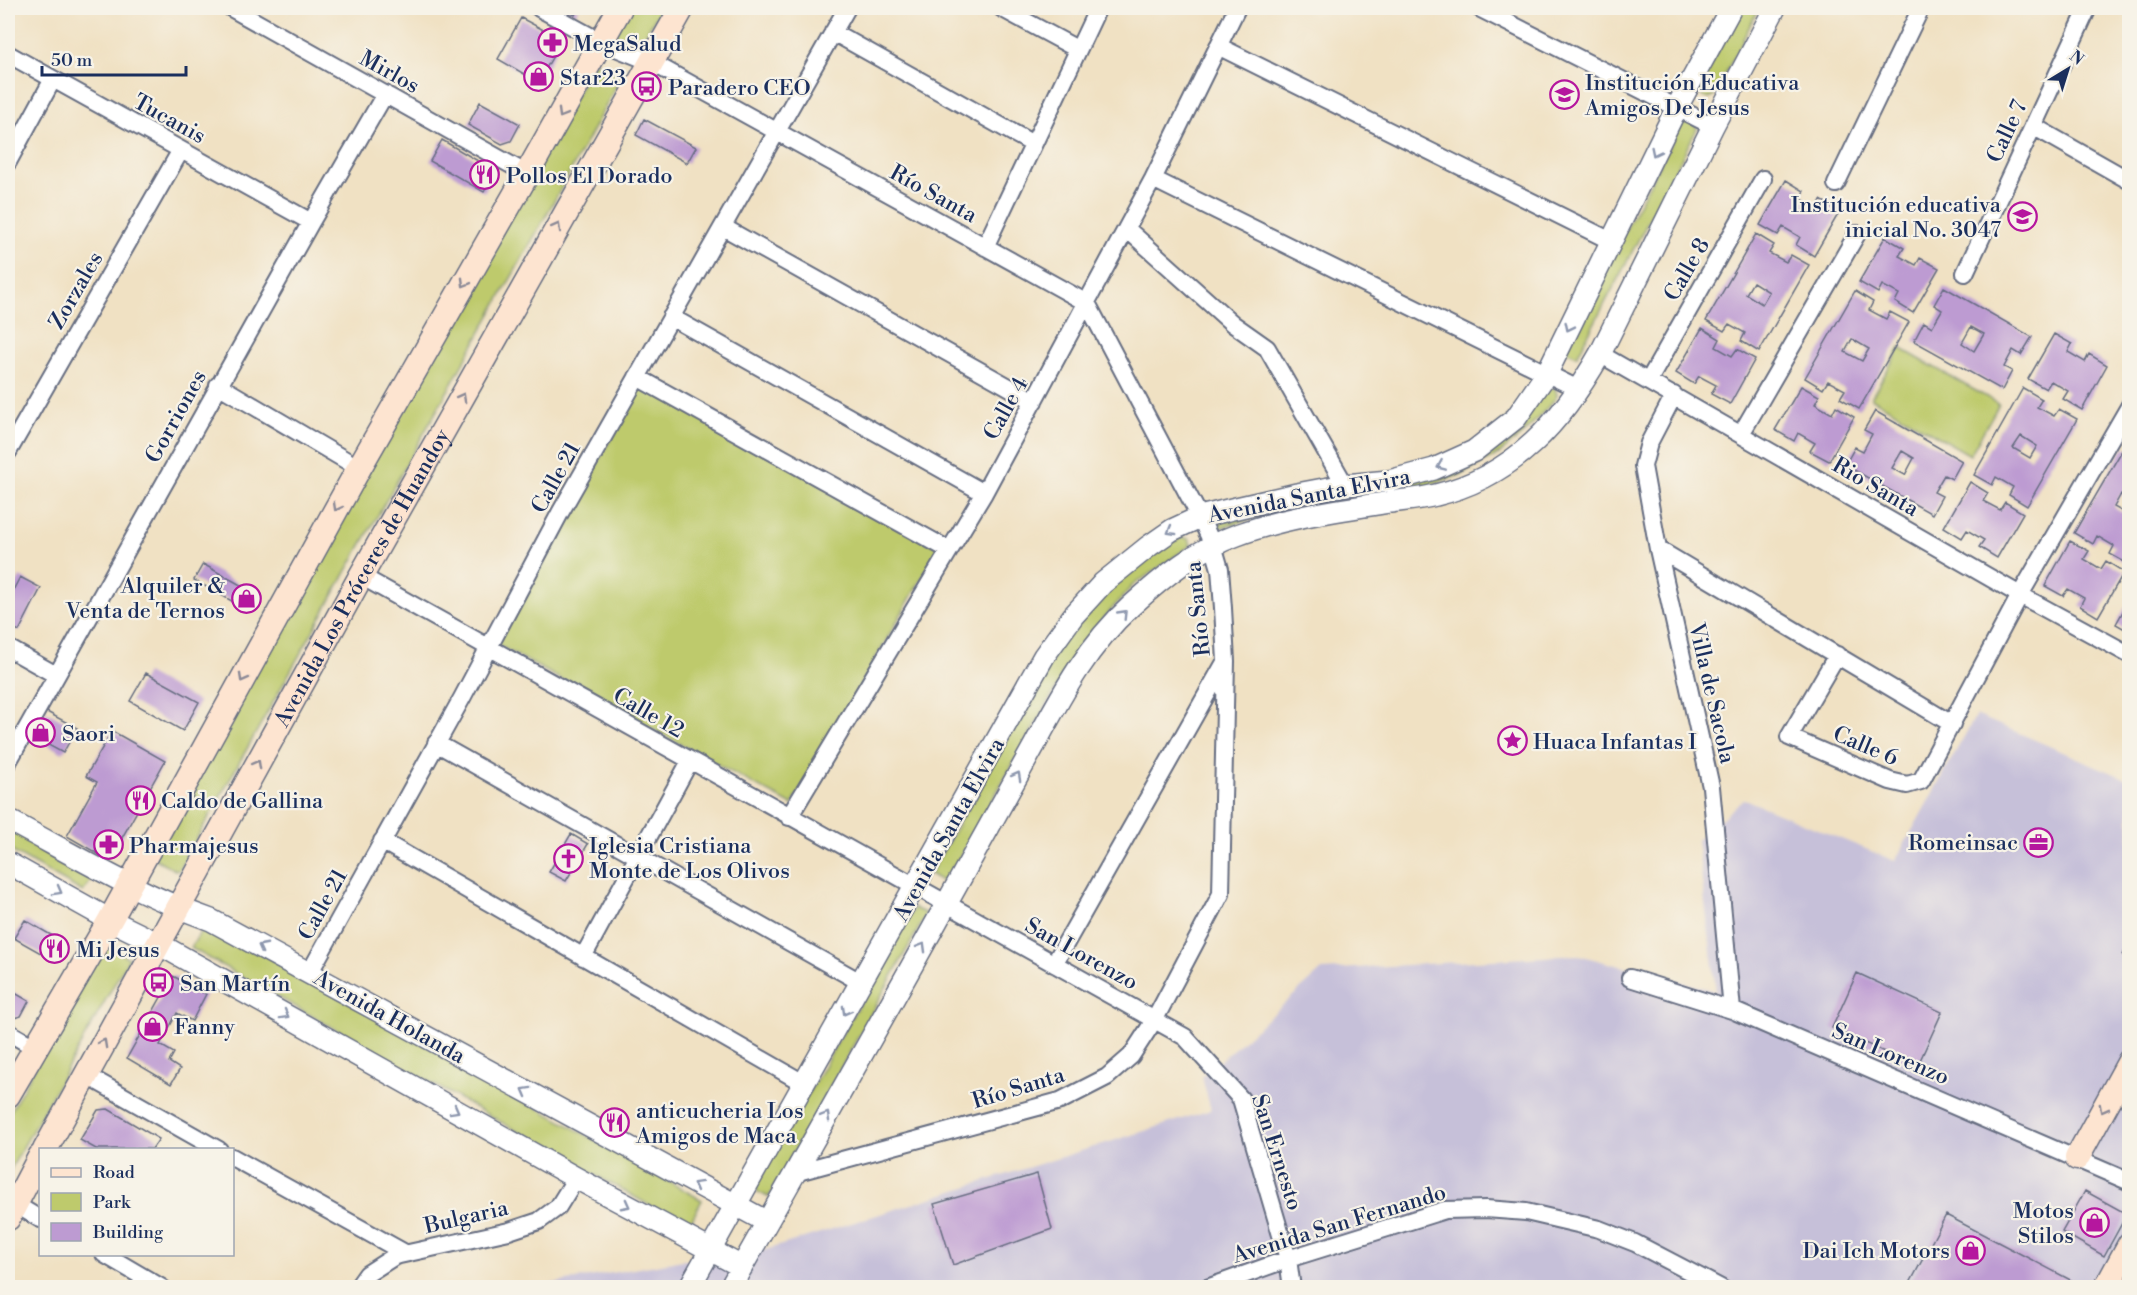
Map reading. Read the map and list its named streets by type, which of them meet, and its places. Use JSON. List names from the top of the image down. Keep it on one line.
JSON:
{"streets":{"main road":["Avenida Los Próceres de Huandoy"],"street":["Mirlos","Tucanis","Calle 7","Río Santa","Calle 8","Zorzales","Calle 4","Gorriones","Calle 21","Rio Santa","Avenida Santa Elvira","Villa de Sacola","Calle 12","Calle 6","San Lorenzo","Avenida Holanda","San Ernesto","Bulgaria","Avenida San Fernando"]},"crossings":[["Mirlos","Gorriones"],["Tucanis","Zorzales"],["Tucanis","Gorriones"],["Río Santa","Calle 4"],["Río Santa","Calle 21"],["Río Santa","Avenida Santa Elvira"],["Río Santa","Avenida Los Próceres de Huandoy"],["Río Santa","San Lorenzo"],["Calle 8","Rio Santa"],["Calle 4","Calle 12"],["Calle 21","Calle 12"],["Calle 21","Avenida Holanda"],["Rio Santa","Avenida Santa Elvira"],["Rio Santa","Villa de Sacola"],["Rio Santa","Calle 6"],["Avenida Santa Elvira","Calle 12"],["Avenida Santa Elvira","San Lorenzo"],["Avenida Santa Elvira","Avenida Holanda"],["Avenida Los Próceres de Huandoy","Calle 12"],["Avenida Los Próceres de Huandoy","Avenida Holanda"],["Villa de Sacola","San Lorenzo"],["Calle 12","San Lorenzo"],["San Lorenzo","San Ernesto"],["San Ernesto","Avenida San Fernando"]],"places":{"pharmacy":["MegaSalud","Pharmajesus"],"shop":["Star23","Alquiler & Venta de Ternos","Saori","Fanny","Motos Stilos","Dai Ich Motors"],"bus stop":["Paradero CEO","San Martín"],"school or university":["Institución Educativa Amigos De Jesus","Institución educativa inicial No. 3047"],"restaurant":["Pollos El Dorado","Caldo de Gallina","Mi Jesus","anticucheria Los Amigos de Maca"],"place":["Huaca Infantas I"],"office":["Romeinsac"],"church":["Iglesia Cristiana Monte de Los Olivos"]},"legend":["Road","Park","Building"],"scale_bar":"50 m","north":"top right"}
